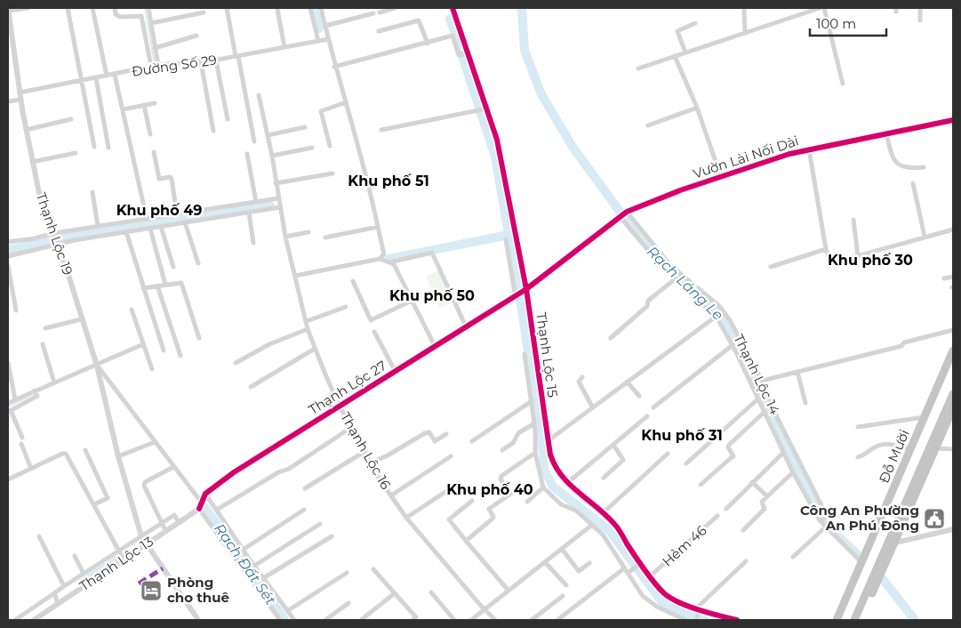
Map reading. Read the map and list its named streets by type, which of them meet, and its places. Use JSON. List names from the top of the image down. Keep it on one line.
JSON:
{"streets":{"highway":["Đỗ Mười"],"street":["Đường Số 29","Vườn Lài Nối Dài","Thạnh Lộc 19","Thạnh Lộc 15","Thạnh Lộc 14","Thạnh Lộc 27","Thạnh Lộc 16","Hẻm 46","Thạnh Lộc 13"]},"crossings":[["Đường Số 29","Thạnh Lộc 19"],["Vườn Lài Nối Dài","Thạnh Lộc 15"],["Vườn Lài Nối Dài","Thạnh Lộc 14"],["Vườn Lài Nối Dài","Thạnh Lộc 27"],["Thạnh Lộc 19","Thạnh Lộc 13"],["Thạnh Lộc 15","Thạnh Lộc 27"],["Thạnh Lộc 15","Hẻm 46"],["Thạnh Lộc 14","Đỗ Mười"],["Thạnh Lộc 27","Thạnh Lộc 16"],["Thạnh Lộc 27","Thạnh Lộc 13"]],"districts":["Khu phố 51","Khu phố 49","Khu phố 30","Khu phố 50","Khu phố 31","Khu phố 40"],"water":["Rạch Láng Le","Rạch Đất Sét"],"places":{"public building":["Công An Phường An Phú Đông"],"hotel":["Phòng cho thuê"]},"scale_bar":"100 m"}
